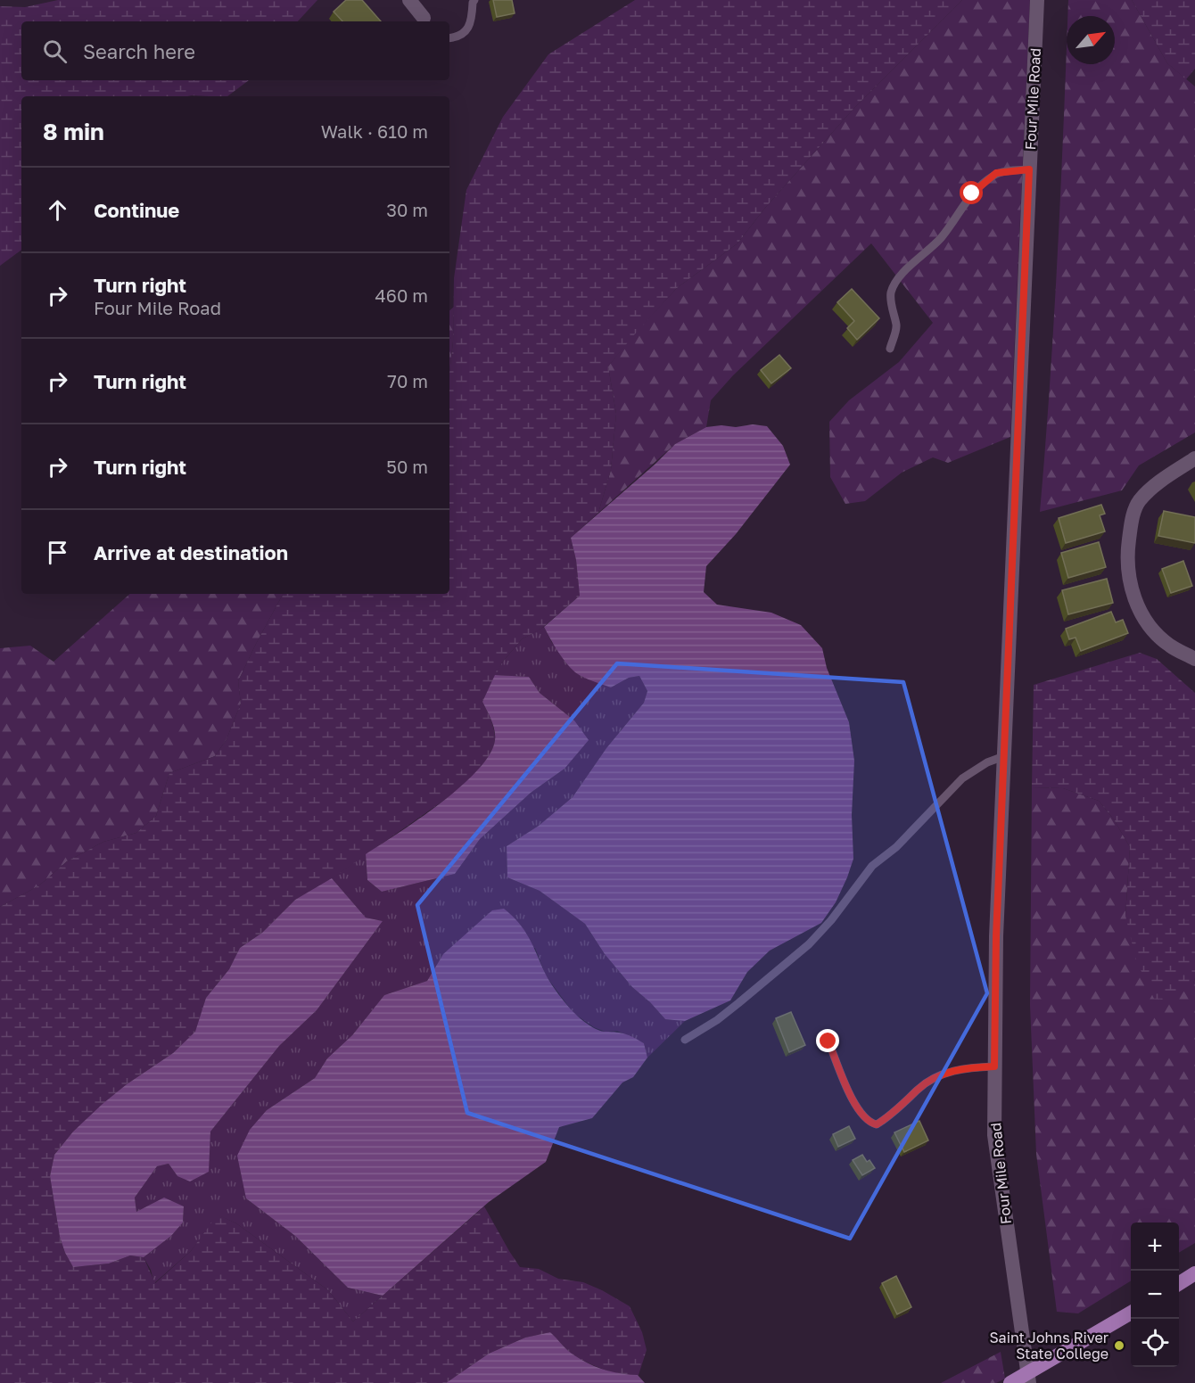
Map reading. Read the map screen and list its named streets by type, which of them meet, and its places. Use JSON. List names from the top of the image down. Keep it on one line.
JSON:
{"streets":{"main road":["Four Mile Road"]},"places":["Saint Johns River State College"],"north":"top right","page":{"search":"Search here","heading":["8 min","Walk · 610 m"],"list":[["Continue","30 m"],["Turn right","Four Mile Road","460 m"],["Turn right","70 m"],["Turn right","50 m"],"Arrive at destination"],"map_buttons":["+","−"]}}
